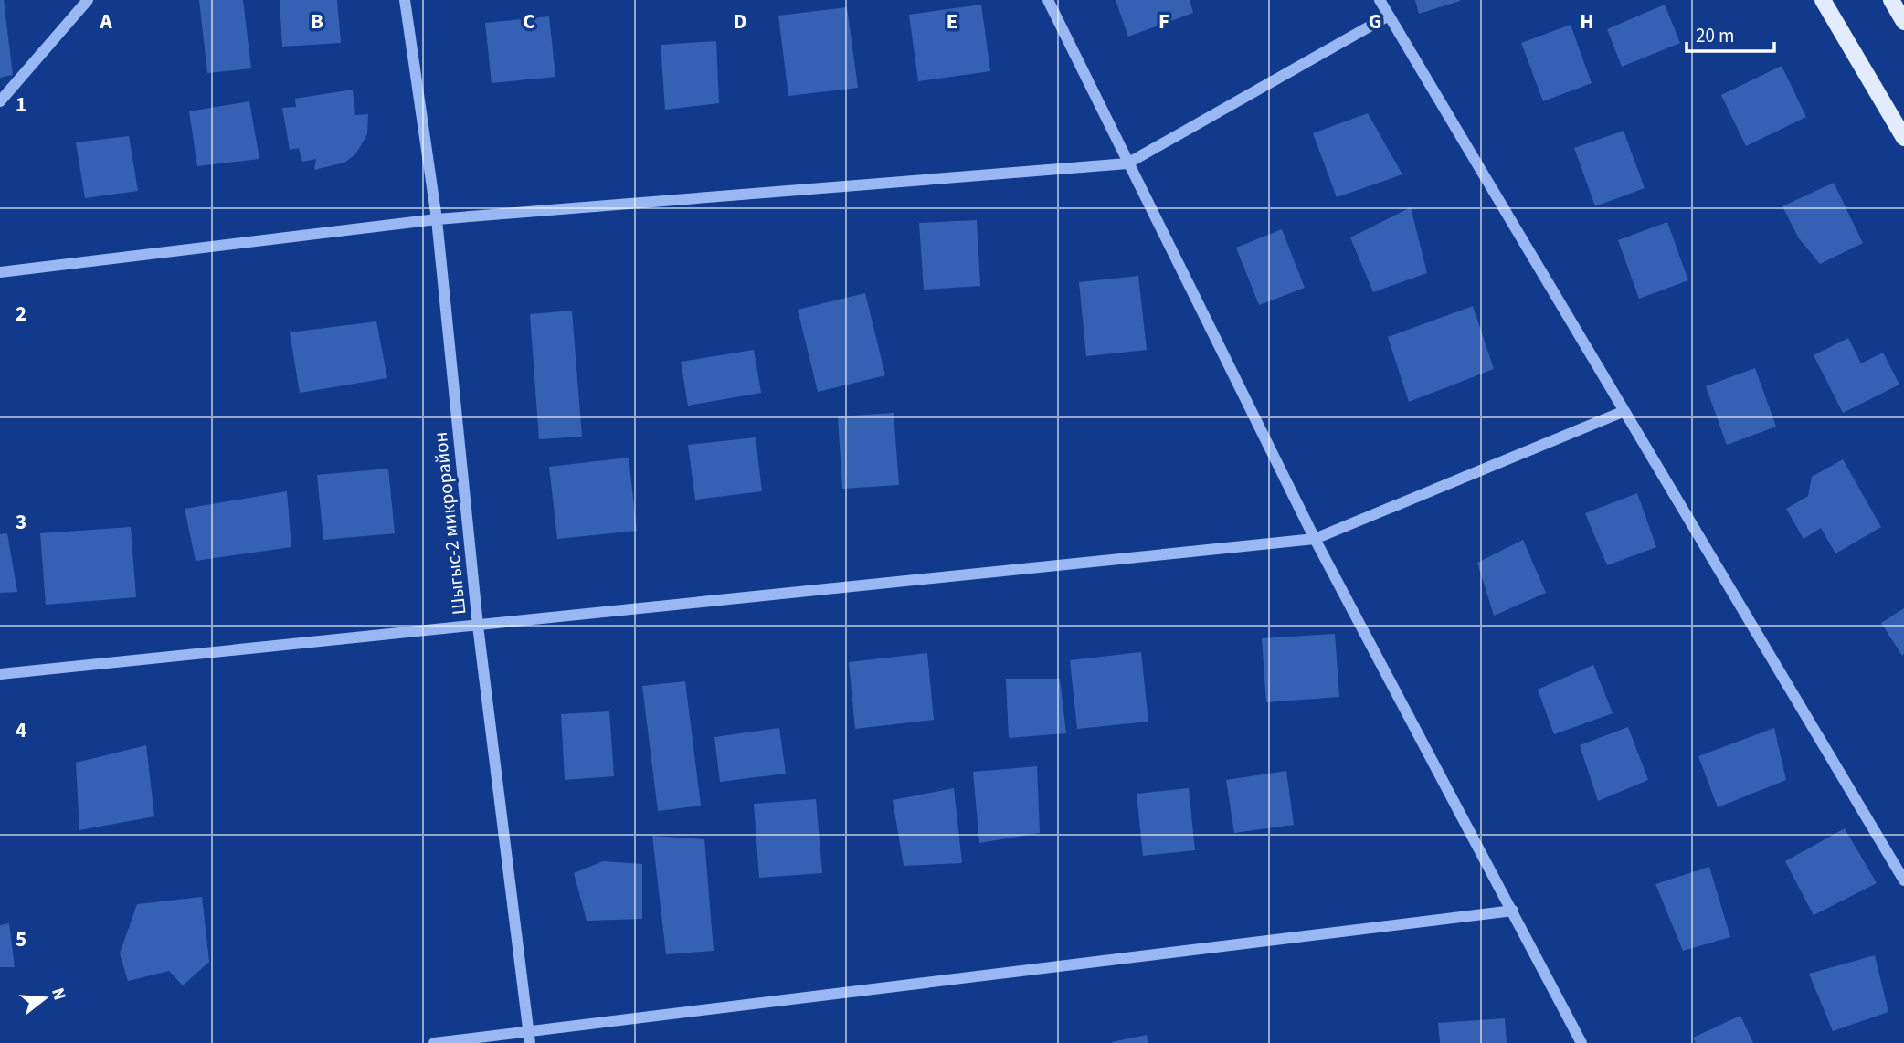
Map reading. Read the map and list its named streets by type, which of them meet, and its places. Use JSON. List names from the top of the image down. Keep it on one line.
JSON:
{"streets":{"street":["Шыгыс-2 микрорайон"]},"scale_bar":"20 m","north":"right","grid":{"columns":["A","B","C","D","E","F","G","H"],"rows":["1","2","3","4","5"]}}
